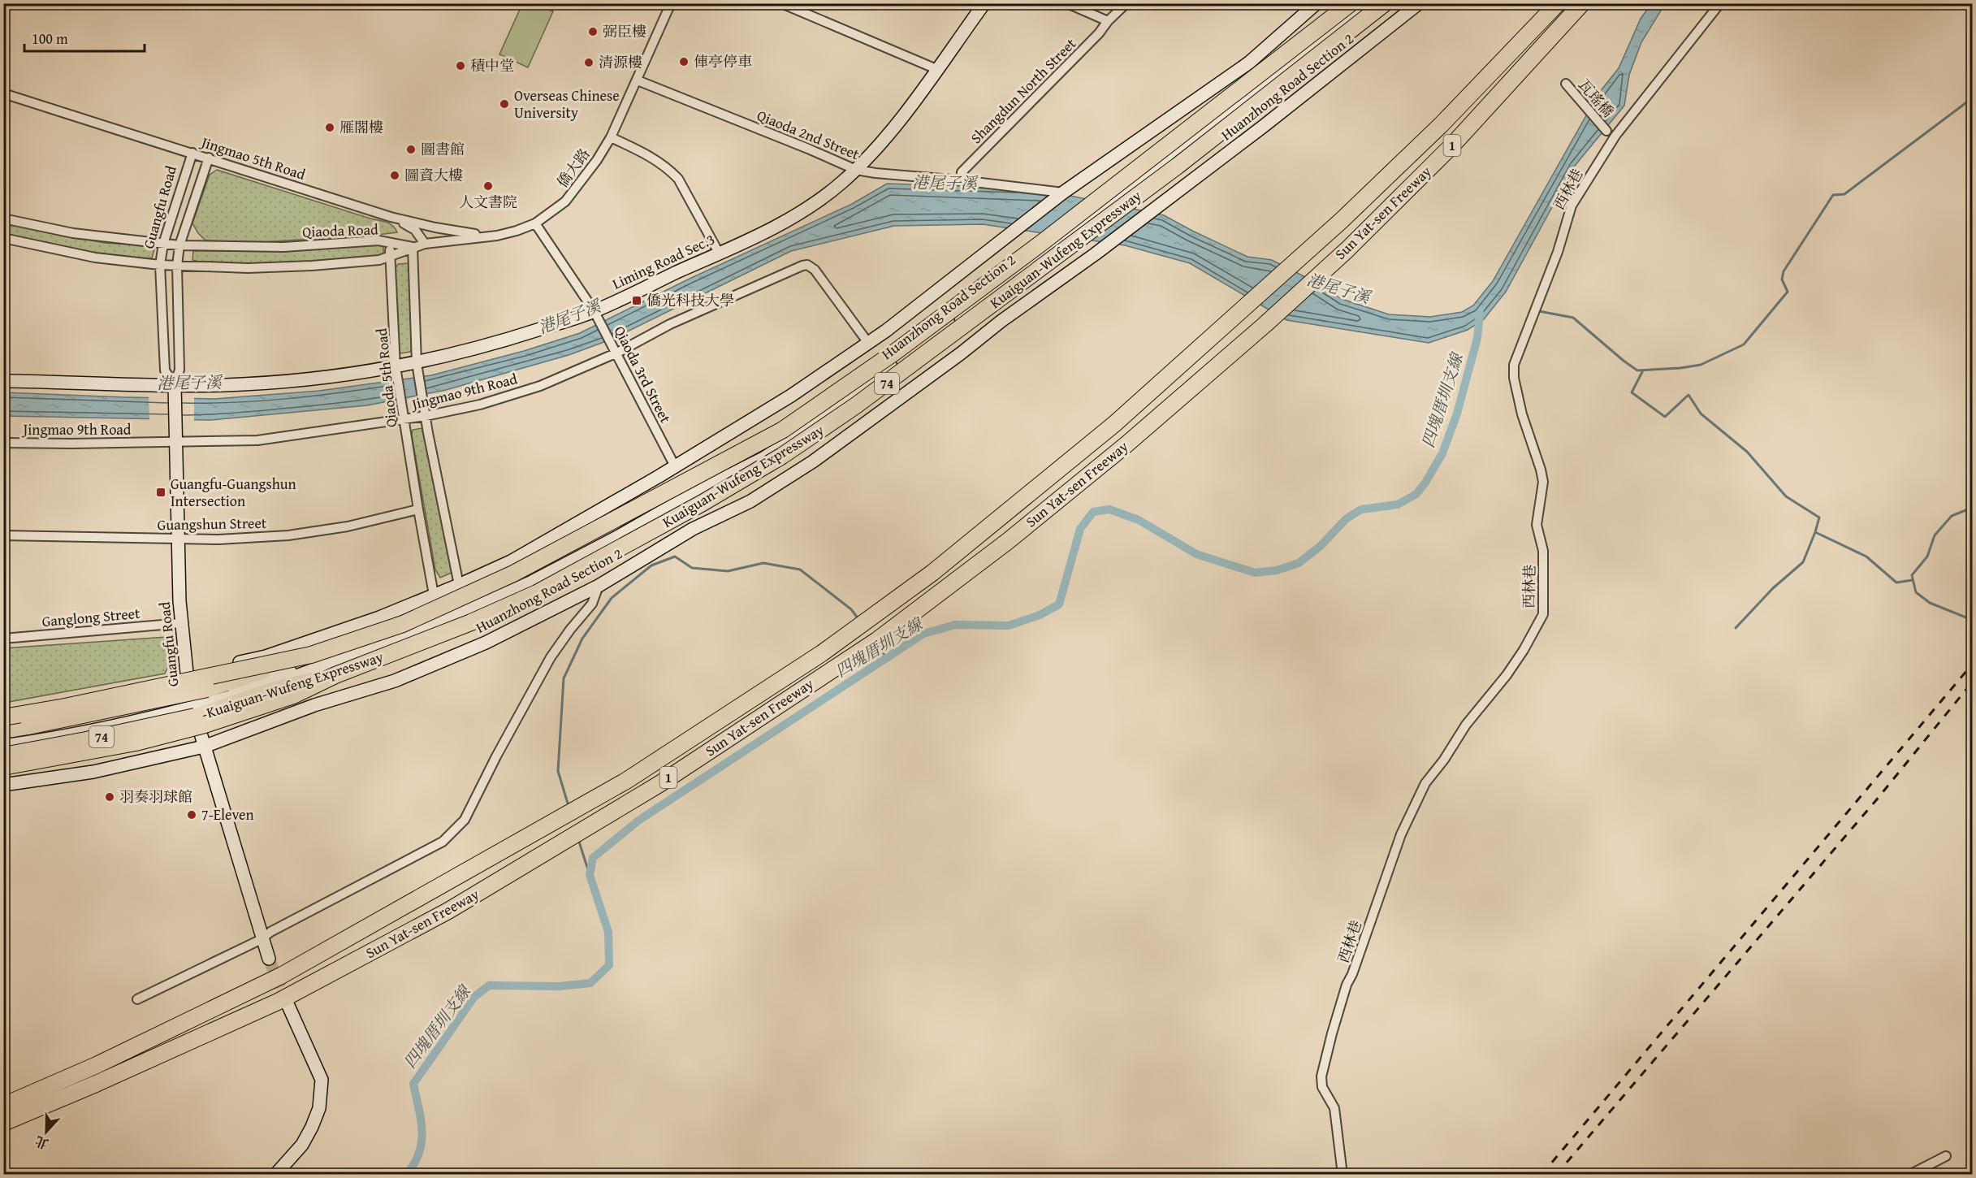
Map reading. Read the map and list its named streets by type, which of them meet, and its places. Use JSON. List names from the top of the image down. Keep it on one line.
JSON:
{"streets":{"highway":["1","Sun Yat-sen Freeway","Kuaiguan-Wufeng Expressway","74"],"street":["Huanzhong Road Section 2","Shangdun North Street","瓦瑤橋","Qiaoda 2nd Street","Jingmao 5th Road","僑大路","西林巷","Guangfu Road","Qiaoda Road","Liming Road Sec.3","Qiaoda 3rd Street","Qiaoda 5th Road","Jingmao 9th Road","Guangshun Street","Ganglong Street"]},"crossings":[["Huanzhong Road Section 2","Qiaoda 2nd Street"],["Huanzhong Road Section 2","Guangfu Road"],["Huanzhong Road Section 2","Qiaoda 3rd Street"],["Huanzhong Road Section 2","Qiaoda 5th Road"],["Huanzhong Road Section 2","Jingmao 9th Road"],["Shangdun North Street","Qiaoda 2nd Street"],["Qiaoda 2nd Street","僑大路"],["Qiaoda 2nd Street","Liming Road Sec.3"],["Jingmao 5th Road","僑大路"],["Jingmao 5th Road","Guangfu Road"],["僑大路","Qiaoda Road"],["僑大路","Qiaoda 3rd Street"],["Guangfu Road","Qiaoda Road"],["Guangfu Road","Liming Road Sec.3"],["Guangfu Road","Jingmao 9th Road"],["Guangfu Road","Guangshun Street"],["Guangfu Road","Ganglong Street"],["Qiaoda Road","Qiaoda 5th Road"],["Liming Road Sec.3","Qiaoda 3rd Street"],["Liming Road Sec.3","Qiaoda 5th Road"],["Qiaoda 3rd Street","Jingmao 9th Road"],["Qiaoda 5th Road","Jingmao 9th Road"],["Qiaoda 5th Road","Guangshun Street"]],"water":["港尾子溪","四塊厝圳支線"],"places":{"other":["弼臣樓","俥亭停車","清源樓","積中堂","Overseas Chinese University","雁閣樓","圖書館","圖資大樓","人文書院","羽奏羽球館","7-Eleven"],"transit":["僑光科技大學","Guangfu-Guangshun Intersection"]},"scale_bar":"100 m","north":"bottom"}
